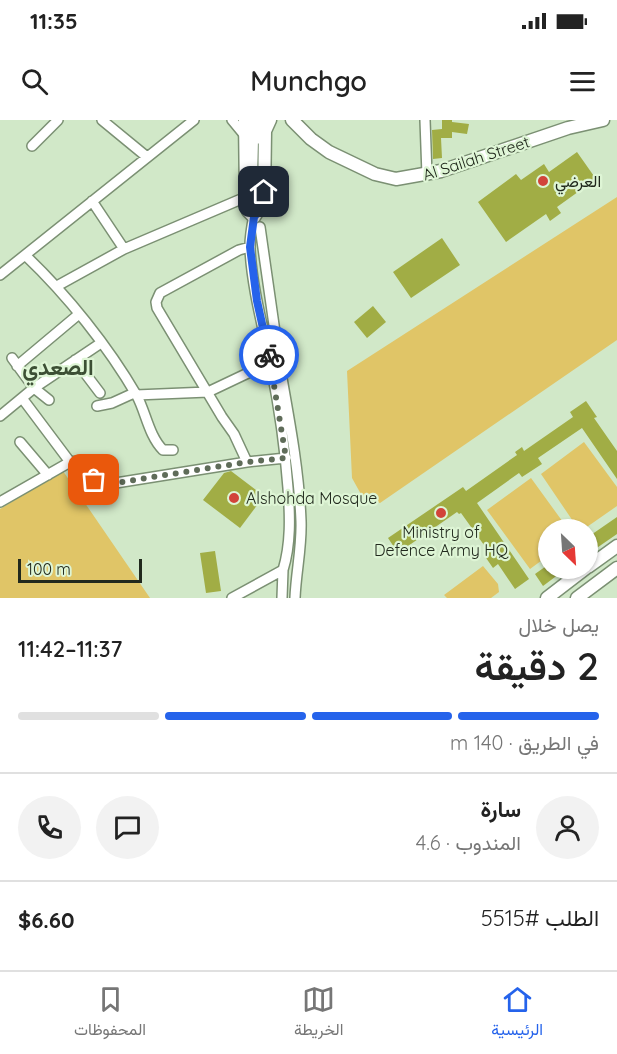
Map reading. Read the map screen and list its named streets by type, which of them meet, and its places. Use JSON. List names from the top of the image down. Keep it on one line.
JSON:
{"streets":{"main road":["Al Sailah Street"]},"districts":["الصعدي"],"places":["العرضي","Alshohda Mosque","Ministry of Defence Army HQ"],"scale_bar":"100 m","north":"bottom right","page":{"status":"11:35","header":"Munchgo","scale":"100 m","heading":["2 دقيقة","يصل خلال","11:37–11:42"],"panel":["سارة","المندوب · 4.6","الطلب #5515","$6.60"],"bar":"في الطريق · 140 m","tabs":["الرئيسية","الخريطة","المحفوظات"]}}
